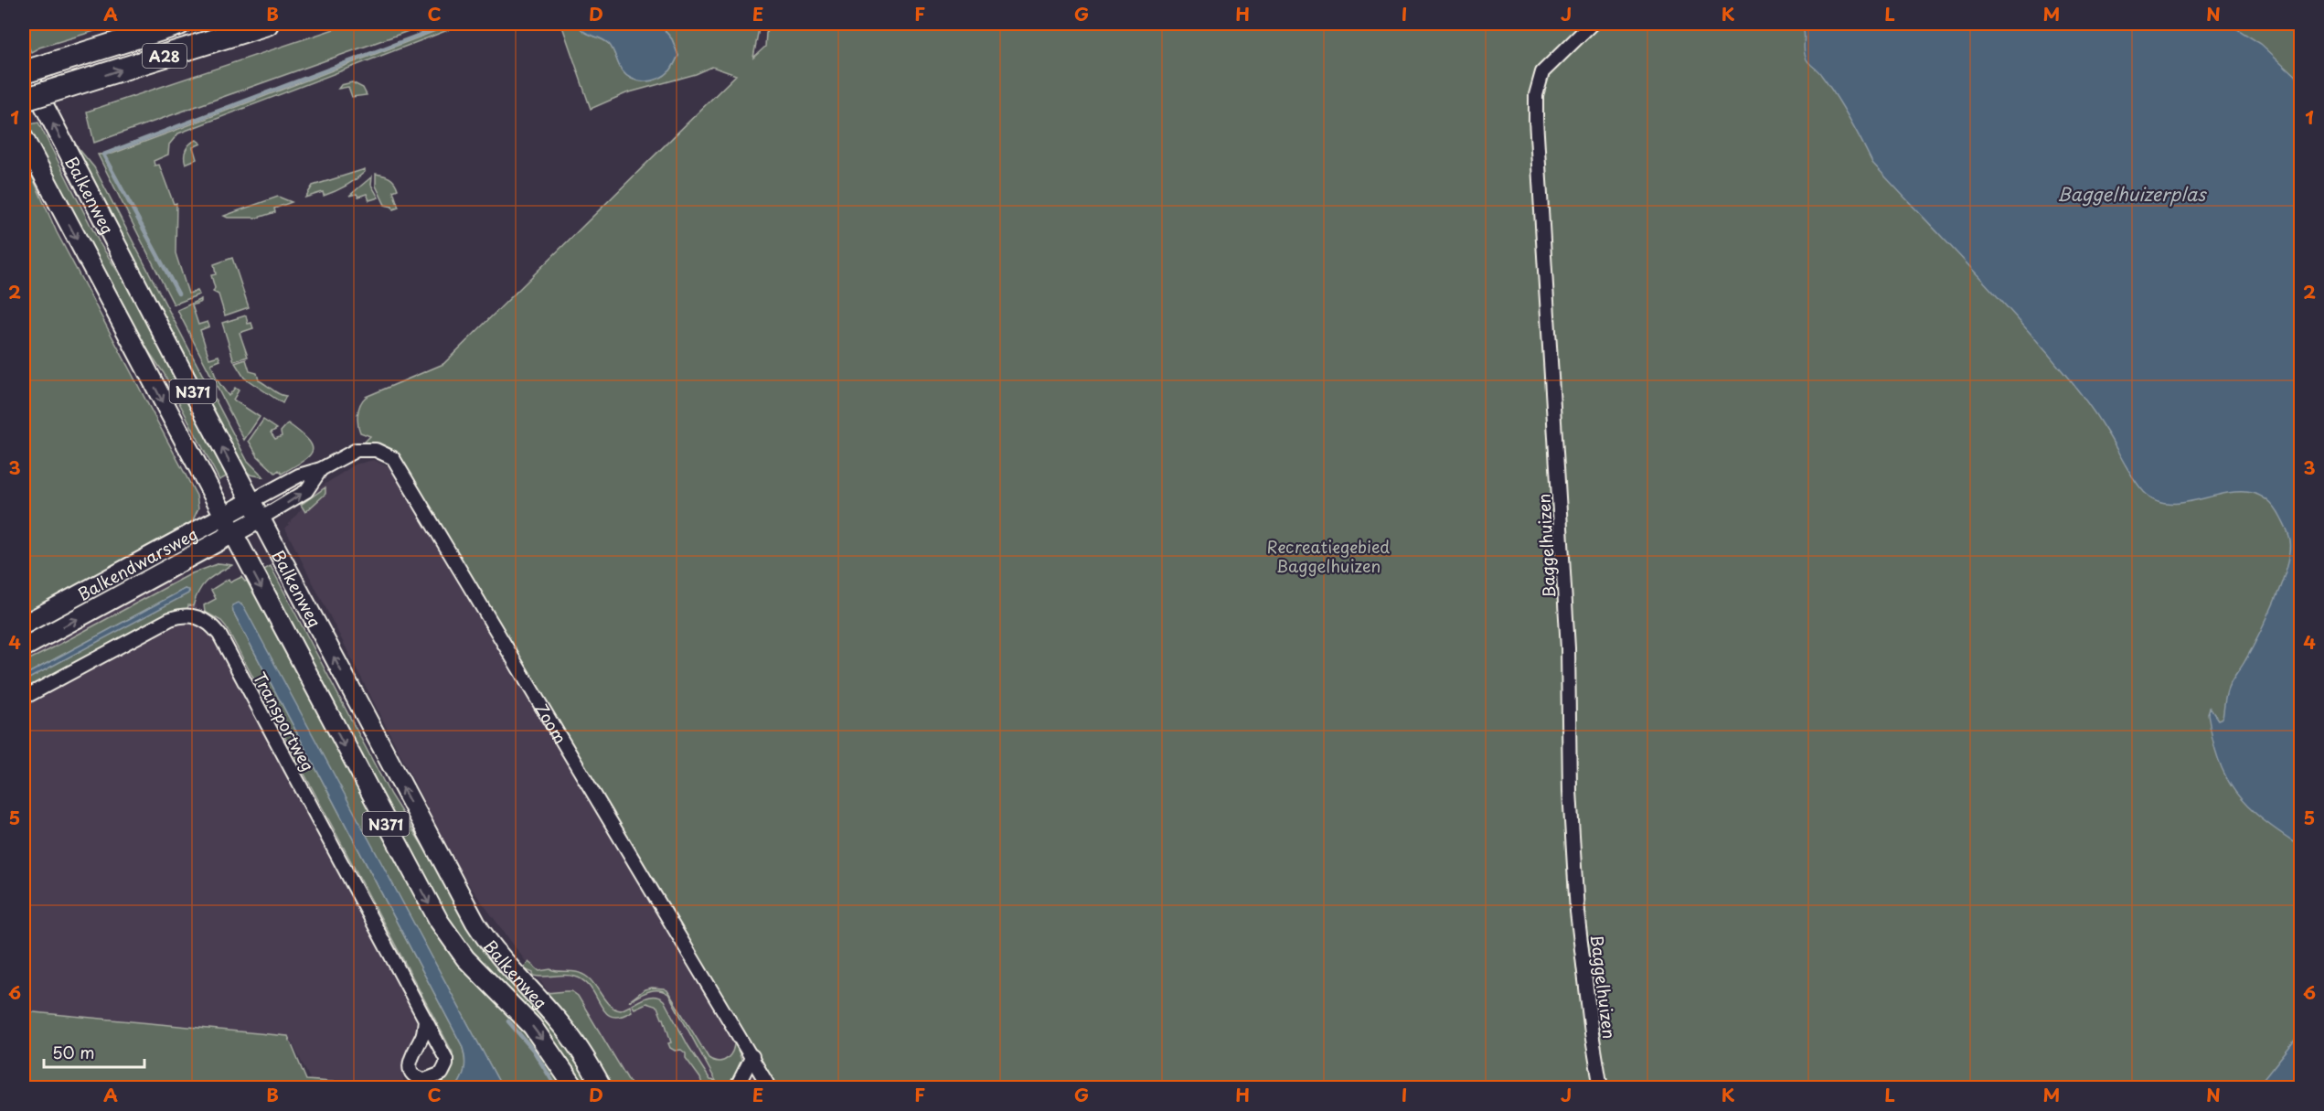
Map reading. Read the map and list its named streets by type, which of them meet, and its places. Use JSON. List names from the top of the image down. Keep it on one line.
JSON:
{"streets":{"highway":["A28"],"main road":["Balkenweg","N371","Balkendwarsweg","Zoom"],"street":["Baggelhuizen","Transportweg"]},"crossings":[["Balkenweg","Balkendwarsweg"],["Balkenweg","Zoom"],["Balkendwarsweg","Zoom"]],"water":["Baggelhuizerplas"],"parks":["Recreatiegebied Baggelhuizen"],"scale_bar":"50 m","grid":{"columns":["A","B","C","D","E","F","G","H","I","J","K","L","M","N"],"rows":["1","2","3","4","5","6"]}}
